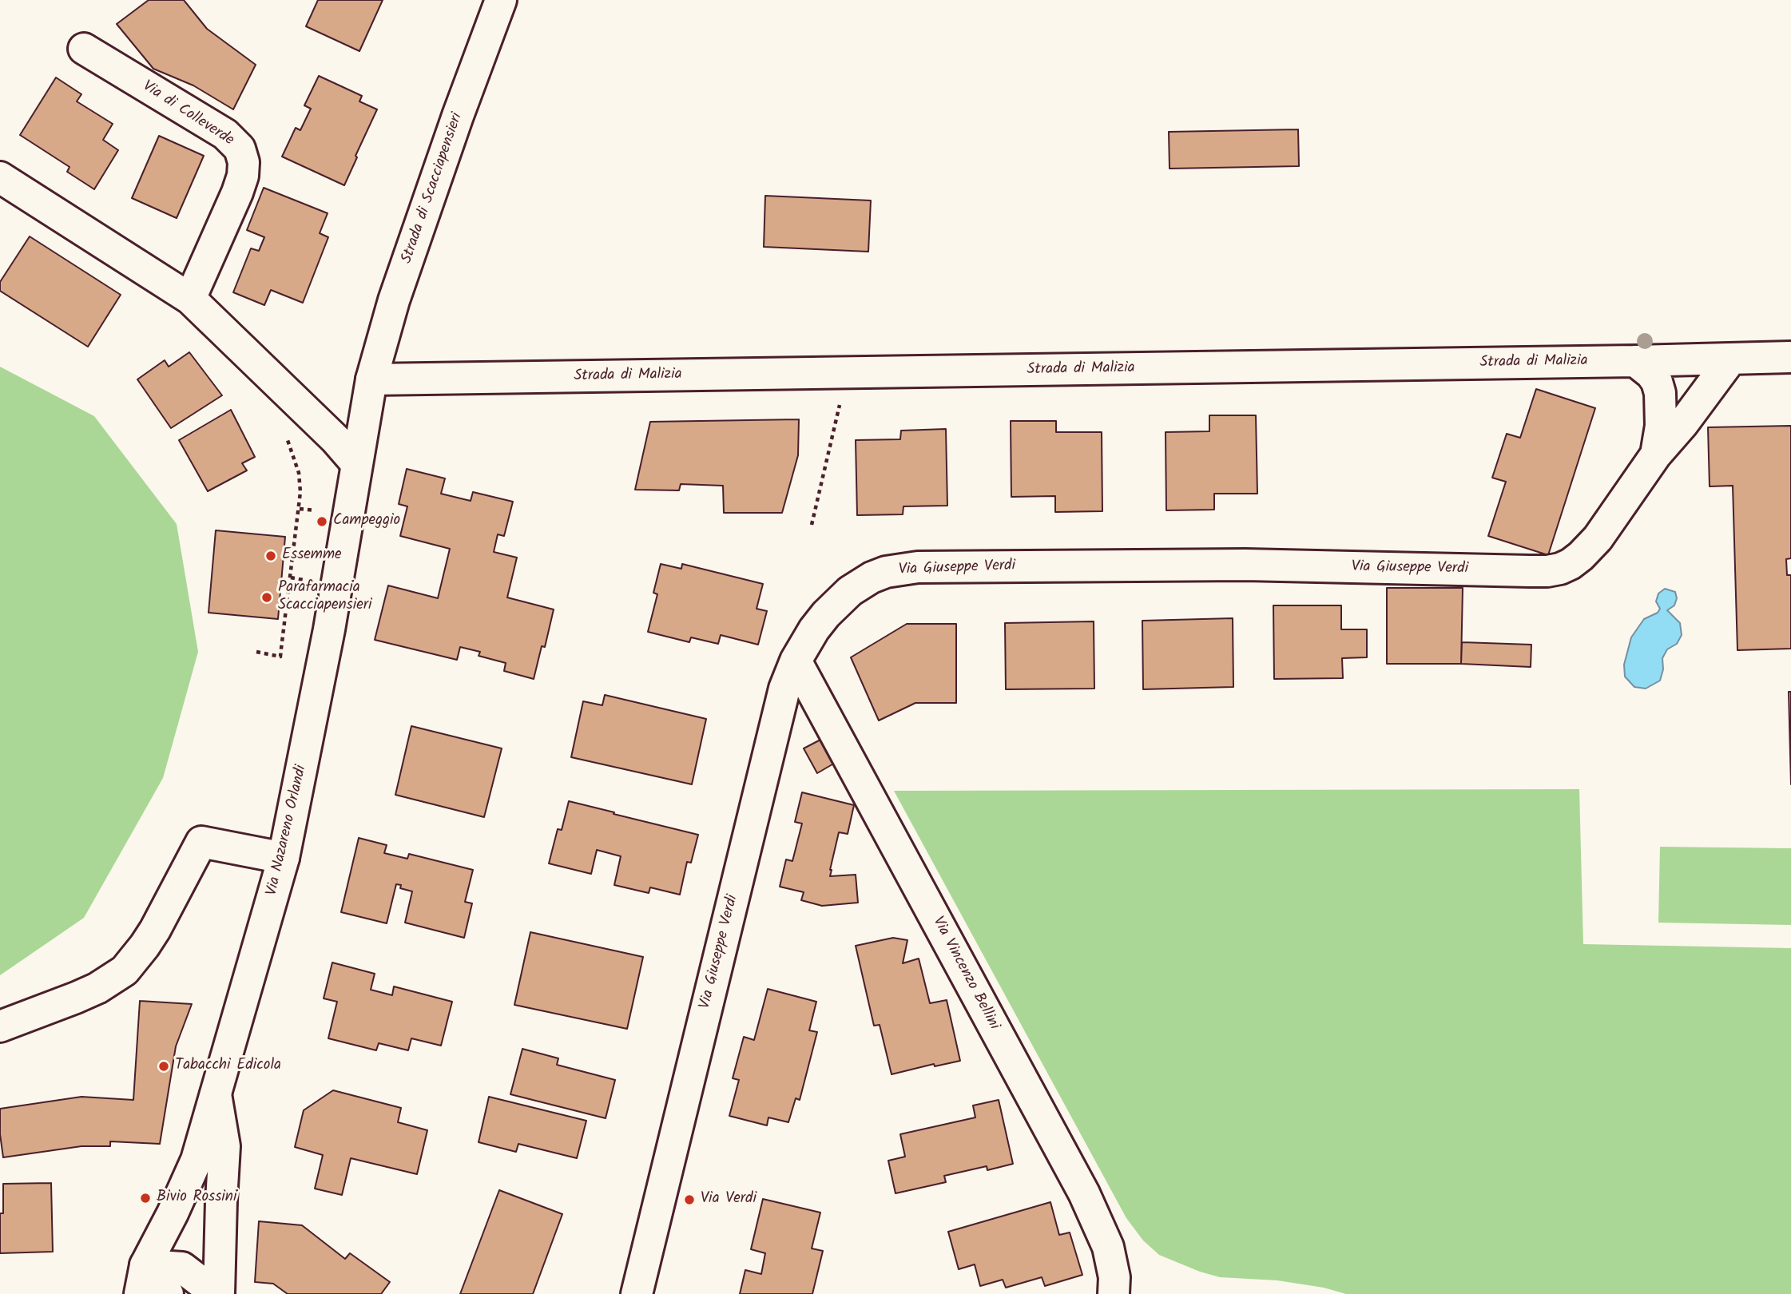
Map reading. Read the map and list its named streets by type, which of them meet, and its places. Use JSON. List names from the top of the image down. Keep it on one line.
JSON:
{"streets":{"street":["Via di Colleverde","Strada di Scacciapensieri","Strada di Malizia","Via Giuseppe Verdi","Via Nazareno Orlandi","Via Vincenzo Bellini"]},"crossings":[["Strada di Scacciapensieri","Strada di Malizia"],["Strada di Scacciapensieri","Via Nazareno Orlandi"],["Strada di Malizia","Via Giuseppe Verdi"],["Strada di Malizia","Via Nazareno Orlandi"],["Via Giuseppe Verdi","Via Vincenzo Bellini"]],"places":["Campeggio","Essemme","Parafarmacia Scacciapensieri","Tabacchi Edicola","Bivio Rossini","Via Verdi"]}
